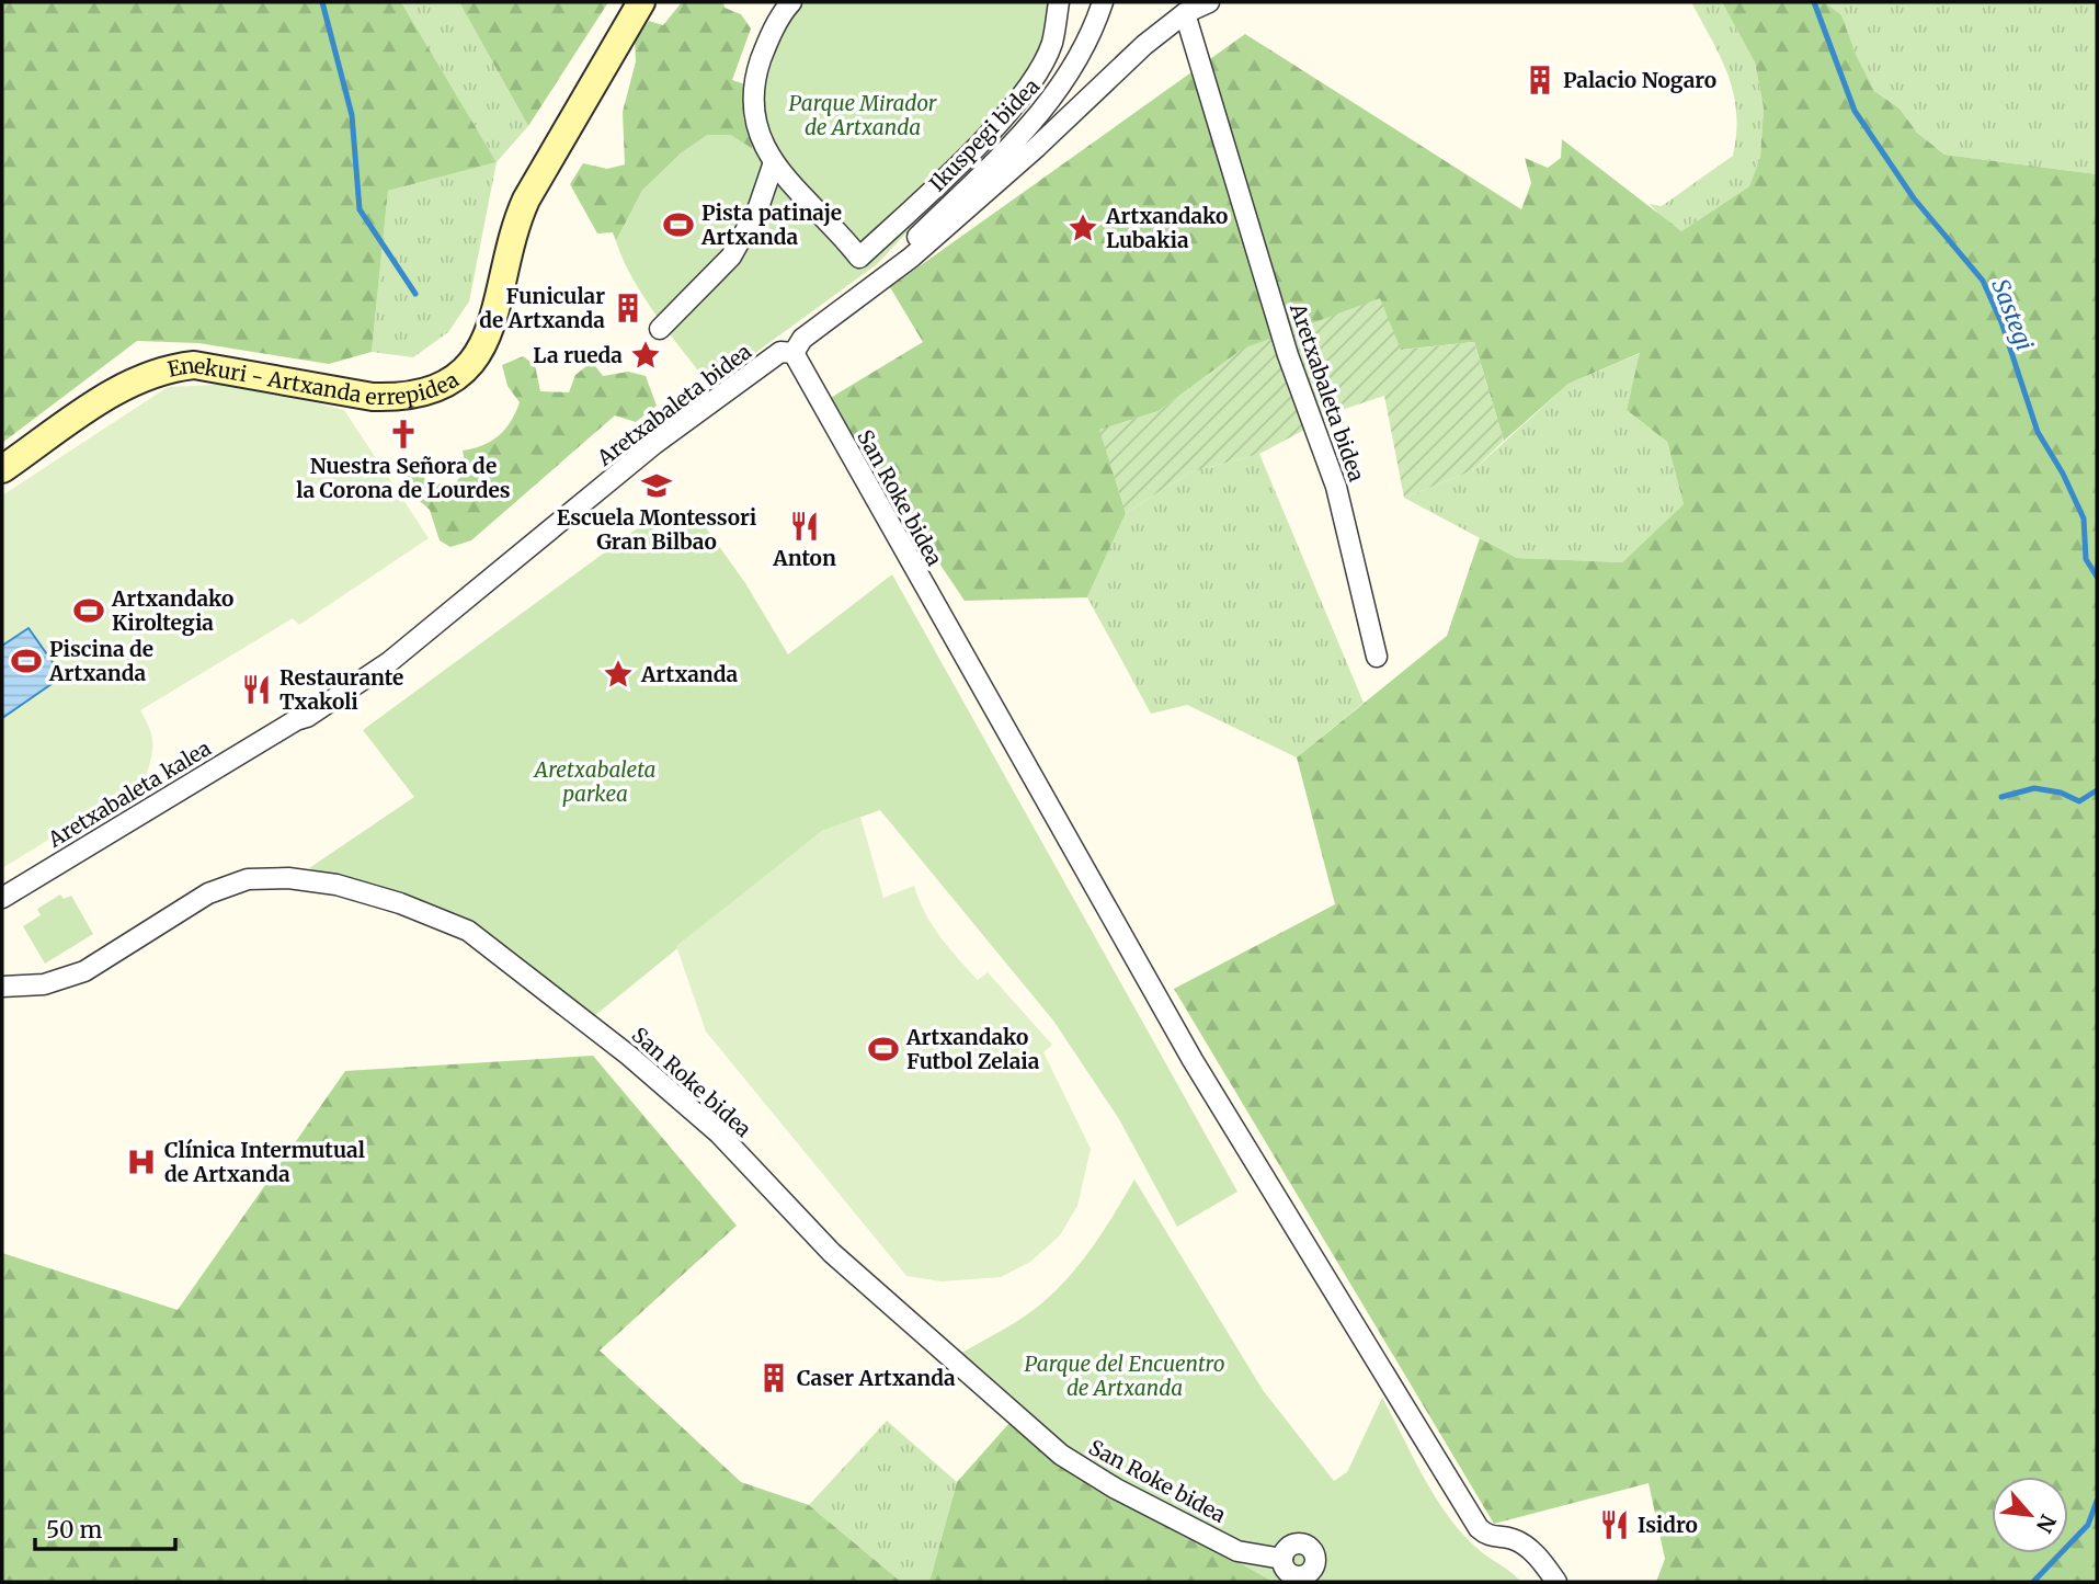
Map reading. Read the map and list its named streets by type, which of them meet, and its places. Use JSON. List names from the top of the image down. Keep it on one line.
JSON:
{"streets":{"street":["Ikuspegi bidea","Enekuri - Artxanda errepidea","Aretxabaleta bidea","San Roke bidea","Aretxabaleta kalea"]},"crossings":[["Ikuspegi bidea","Aretxabaleta bidea"],["Aretxabaleta bidea","San Roke bidea"],["Aretxabaleta bidea","Aretxabaleta kalea"]],"water":["Sastegi"],"parks":["Parque Mirador de Artxanda","Aretxabaleta parkea","Parque del Encuentro de Artxanda"],"places":{"building":["Palacio Nogaro","Funicular de Artxanda","Caser Artxanda"],"sports":["Pista patinaje Artxanda","Artxandako Kiroltegia","Piscina de Artxanda","Artxandako Futbol Zelaia"],"place":["Artxandako Lubakia","La rueda","Artxanda"],"church":["Nuestra Señora de la Corona de Lourdes"],"school or university":["Escuela Montessori Gran Bilbao"],"restaurant":["Anton","Restaurante Txakoli","Isidro"],"hospital":["Clínica Intermutual de Artxanda"]},"scale_bar":"50 m","north":"bottom right"}
